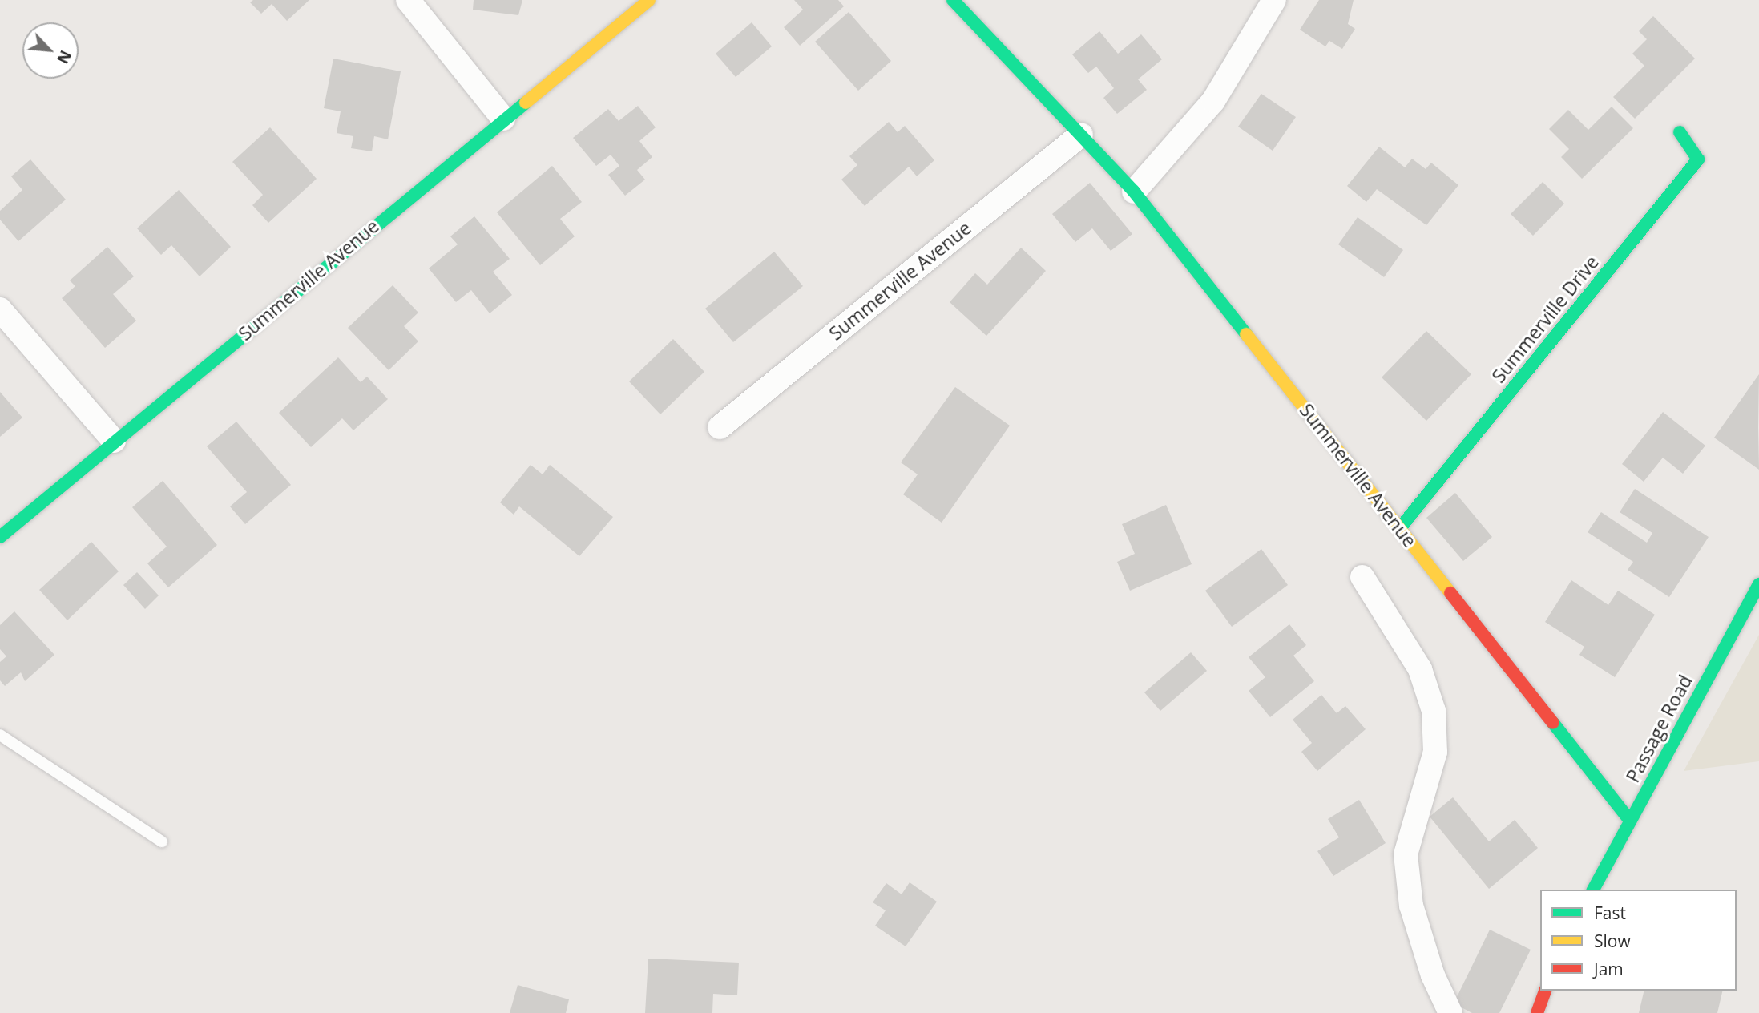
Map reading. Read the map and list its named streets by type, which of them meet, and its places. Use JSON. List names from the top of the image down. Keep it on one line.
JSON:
{"streets":{"street":["Summerville Avenue","Summerville Drive","Passage Road"]},"crossings":[["Summerville Avenue","Summerville Drive"],["Summerville Avenue","Passage Road"]],"legend":["Fast","Slow","Jam"],"north":"bottom right"}
